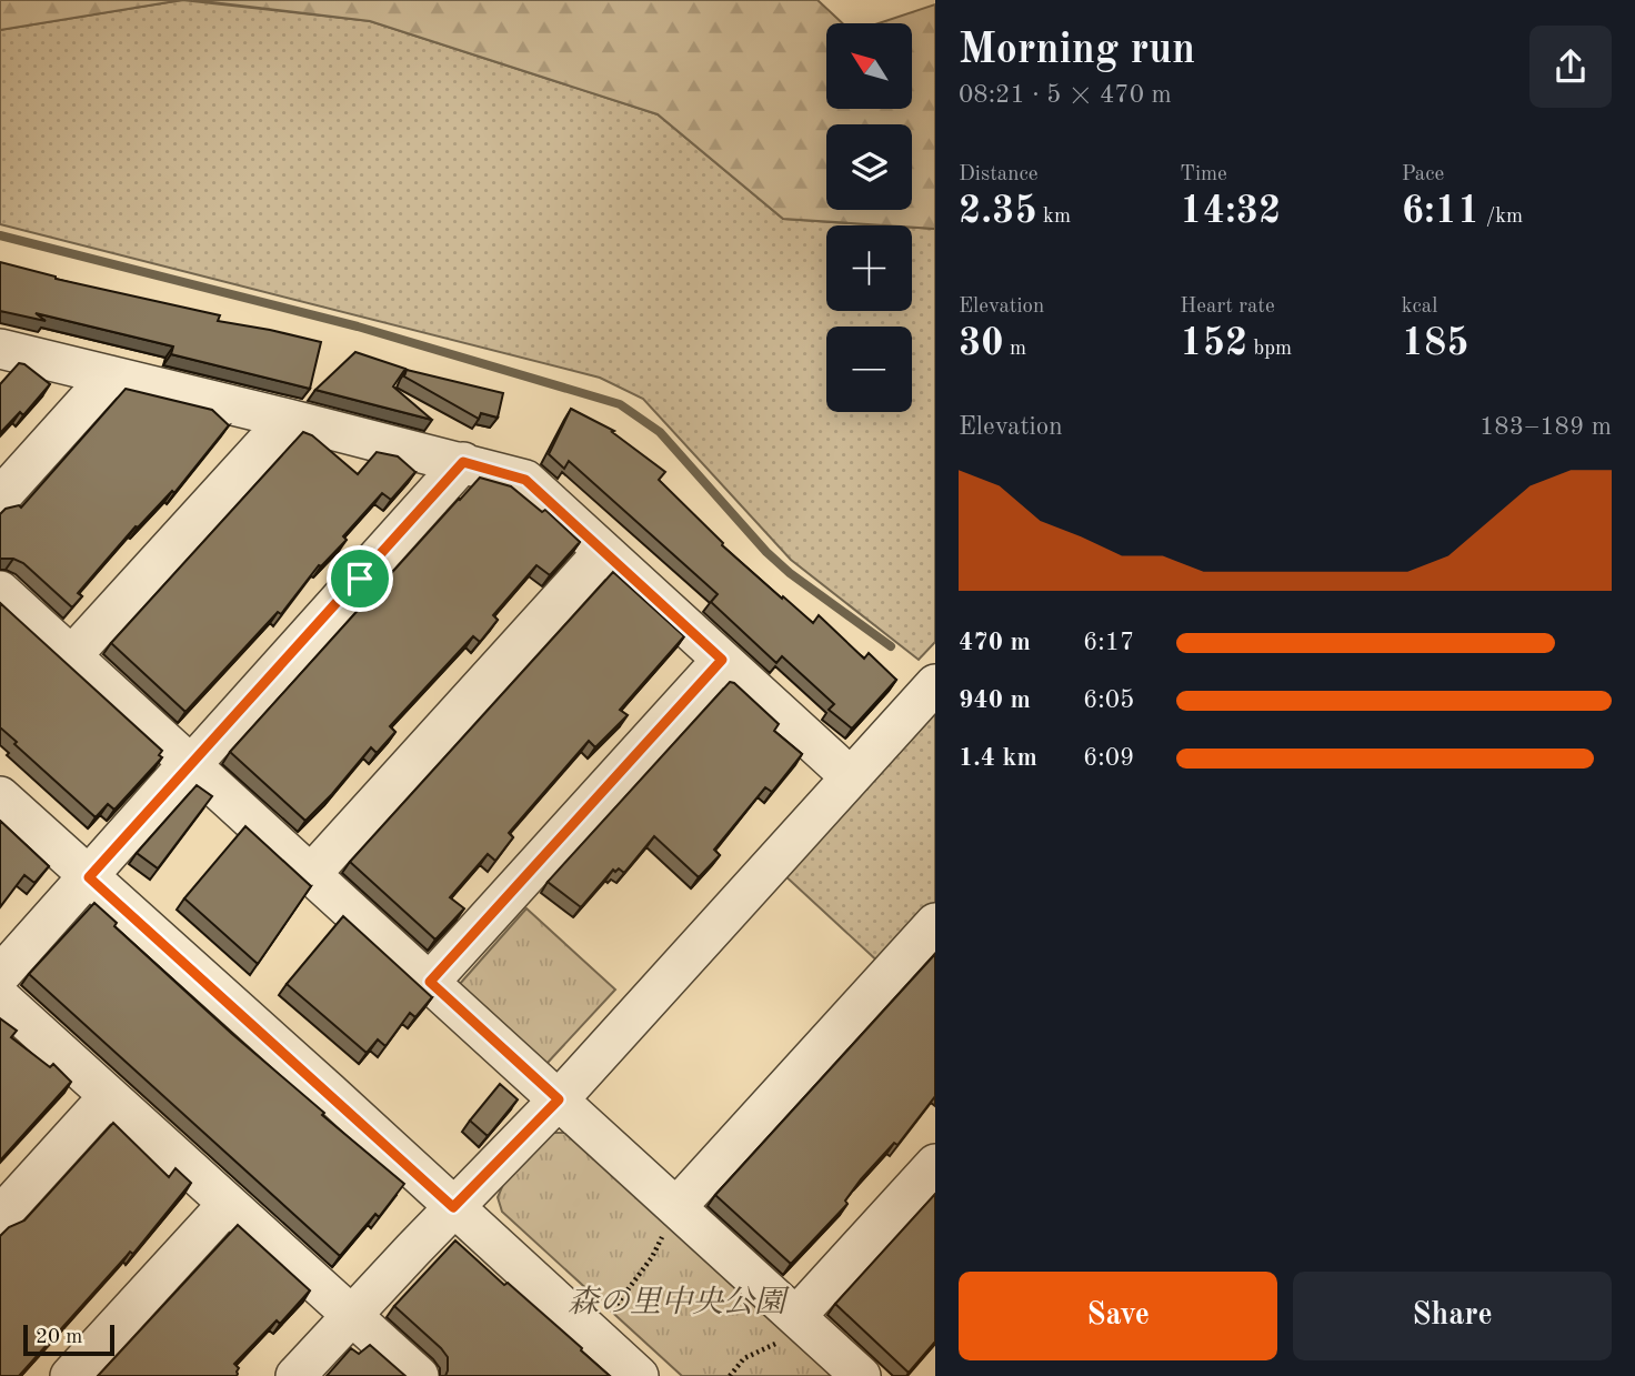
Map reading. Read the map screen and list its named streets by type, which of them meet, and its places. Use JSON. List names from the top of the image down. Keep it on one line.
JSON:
{"parks":["森の里中央公園"],"scale_bar":"20 m","north":"top left","page":{"heading":["Morning run","08:21 · 5 × 470 m"],"map_buttons":["+","−"],"stats":[["Distance","2.35 km"],["Time","14:32"],["Pace","6:11 /km"],["Elevation","30 m"],["Heart rate","152 bpm"],["kcal","185"]],"chart":["Elevation","183–189 m"],"list":[{"name":"470 m","note":"6:17"},{"name":"940 m","note":"6:05"},{"name":"1.4 km","note":"6:09"}],"buttons":["Save","Share"],"scale":"20 m"}}
